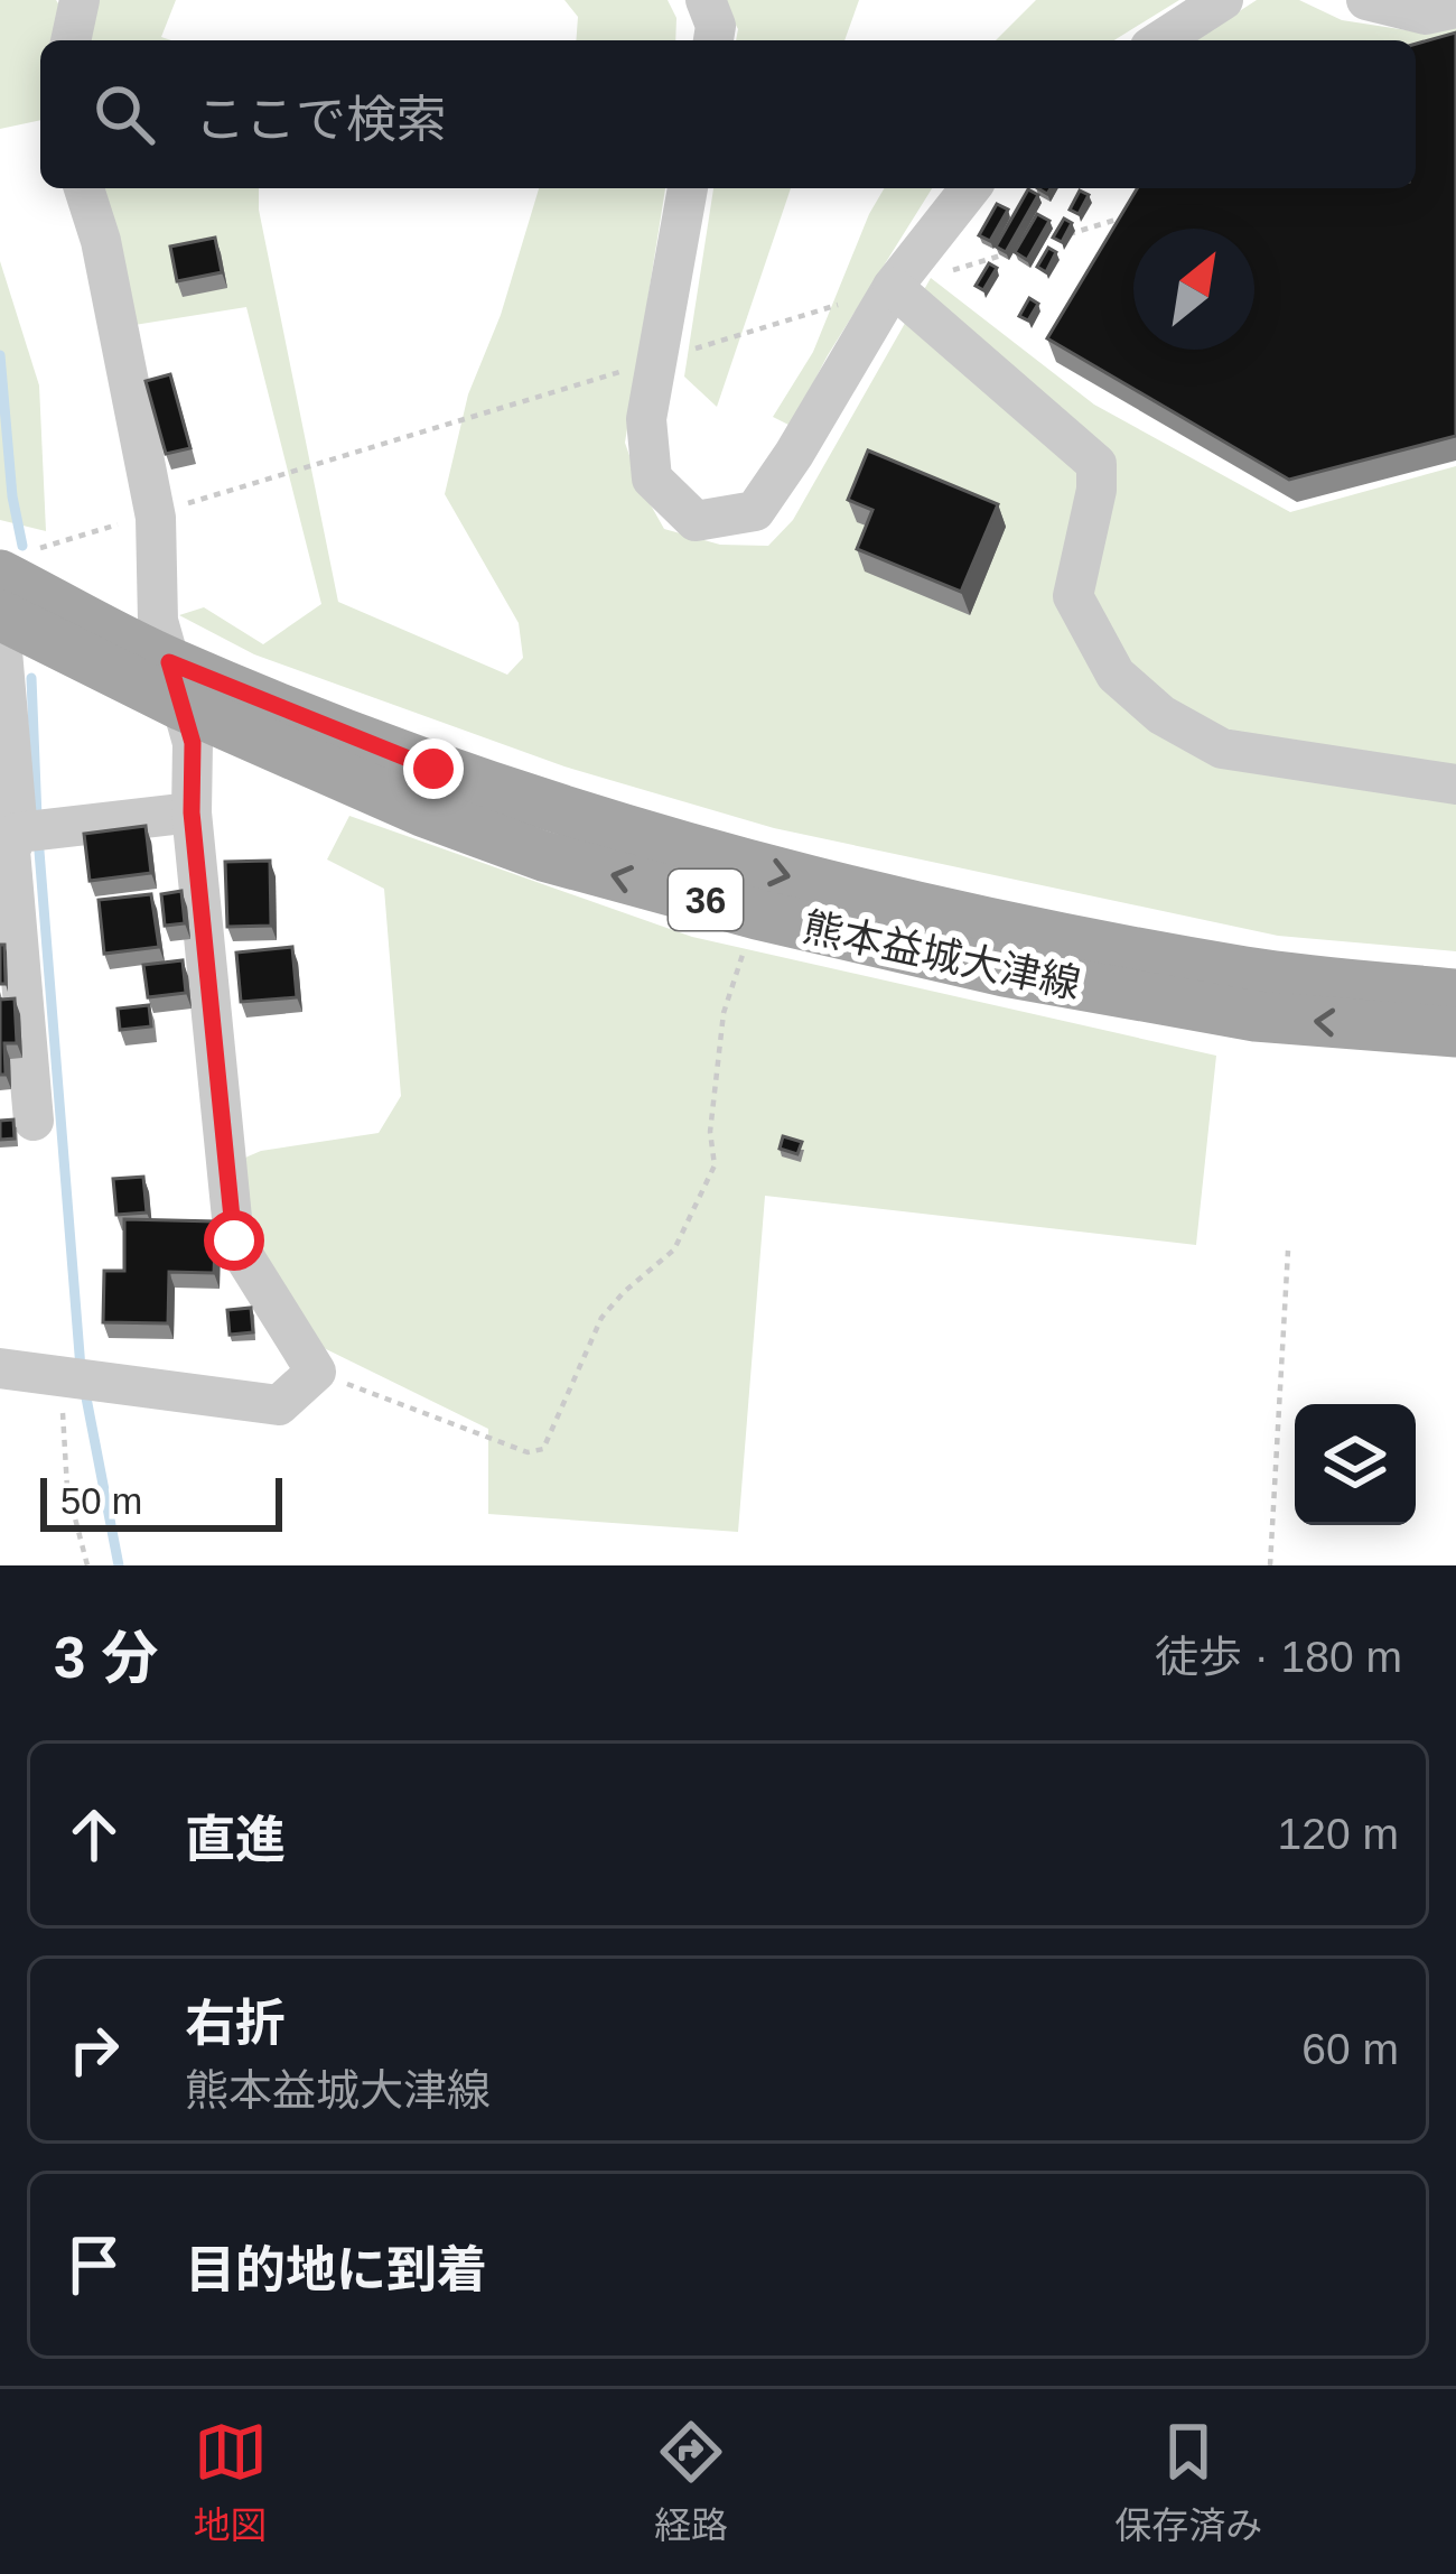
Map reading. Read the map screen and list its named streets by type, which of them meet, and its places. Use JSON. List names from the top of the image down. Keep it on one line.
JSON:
{"streets":{"main road":["36","熊本益城大津線"]},"scale_bar":"50 m","north":"top right","page":{"search":"ここで検索","scale":"50 m","heading":["3 分","徒歩 · 180 m"],"list":[["直進","120 m"],["右折","熊本益城大津線","60 m"],"目的地に到着"],"nav":["地図","経路","保存済み"]}}
